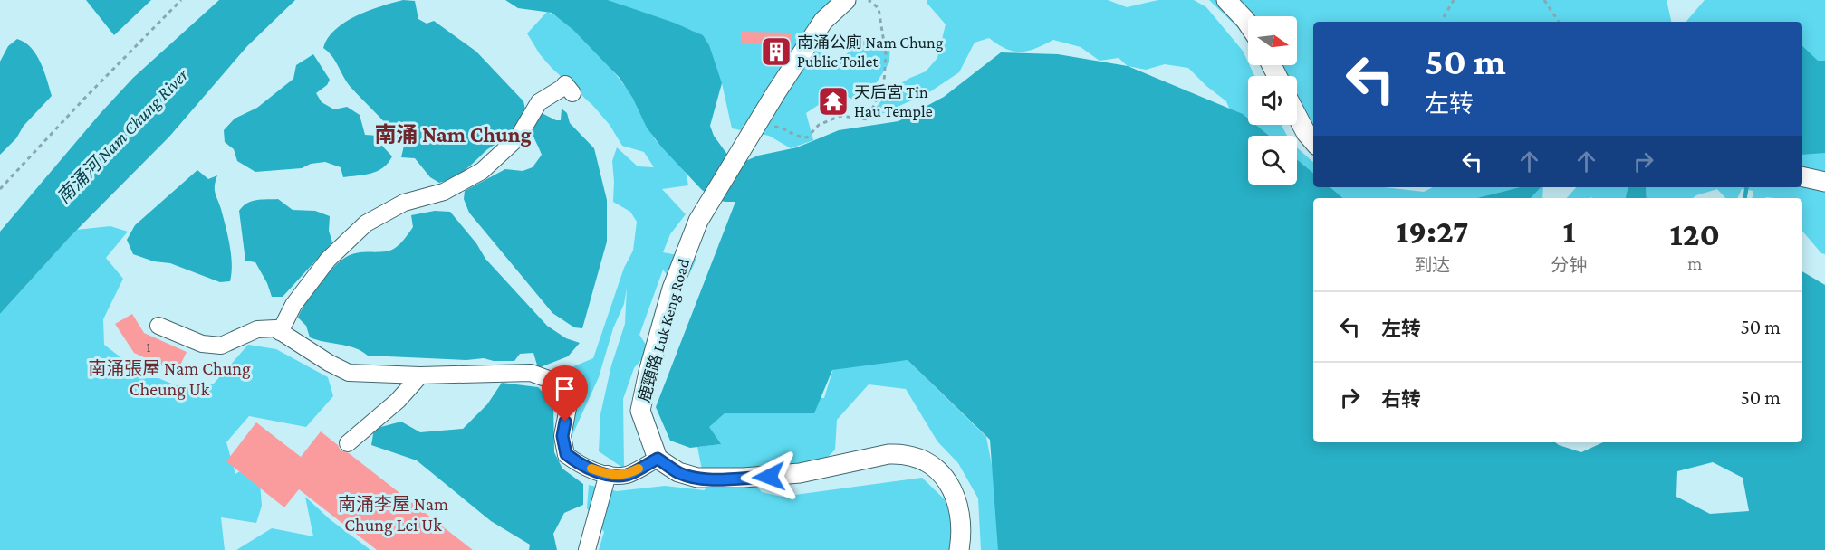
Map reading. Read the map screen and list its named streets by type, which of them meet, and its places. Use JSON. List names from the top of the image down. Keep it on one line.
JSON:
{"streets":{"street":["鹿頸路 Luk Keng Road"]},"districts":["南涌 Nam Chung","南涌張屋 Nam Chung Cheung Uk","南涌李屋 Nam Chung Lei Uk"],"water":["南涌河 Nam Chung River"],"places":{"building":["南涌公廁 Nam Chung Public Toilet"],"temple":["天后宮 Tin Hau Temple"]},"house_numbers":["1"],"north":"right","page":{"turn":["50 m","左转"],"eta":["19:27","到达","1","分钟","120","m"],"list":[{"name":"左转","value":"50 m"},{"name":"右转","value":"50 m"}]}}
